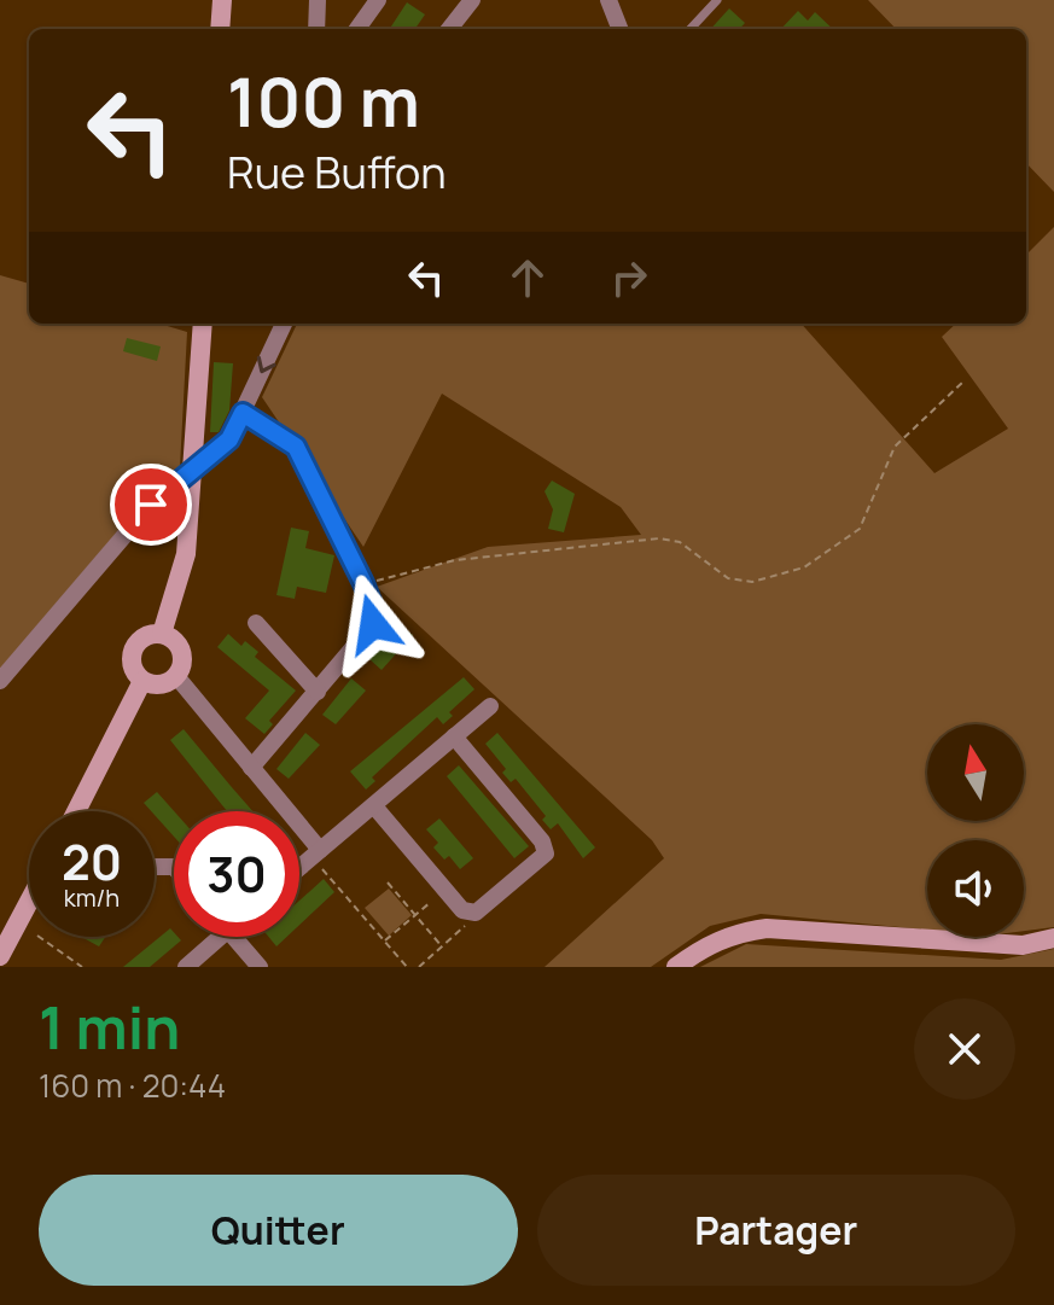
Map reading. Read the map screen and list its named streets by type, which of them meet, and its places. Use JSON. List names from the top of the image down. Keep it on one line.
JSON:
{"north":"top","page":{"turn":["100 m","Rue Buffon"],"speed":"20 km/h","limit":"30","heading":["1 min","160 m · 20:44"],"buttons":["Quitter","Partager"]}}
